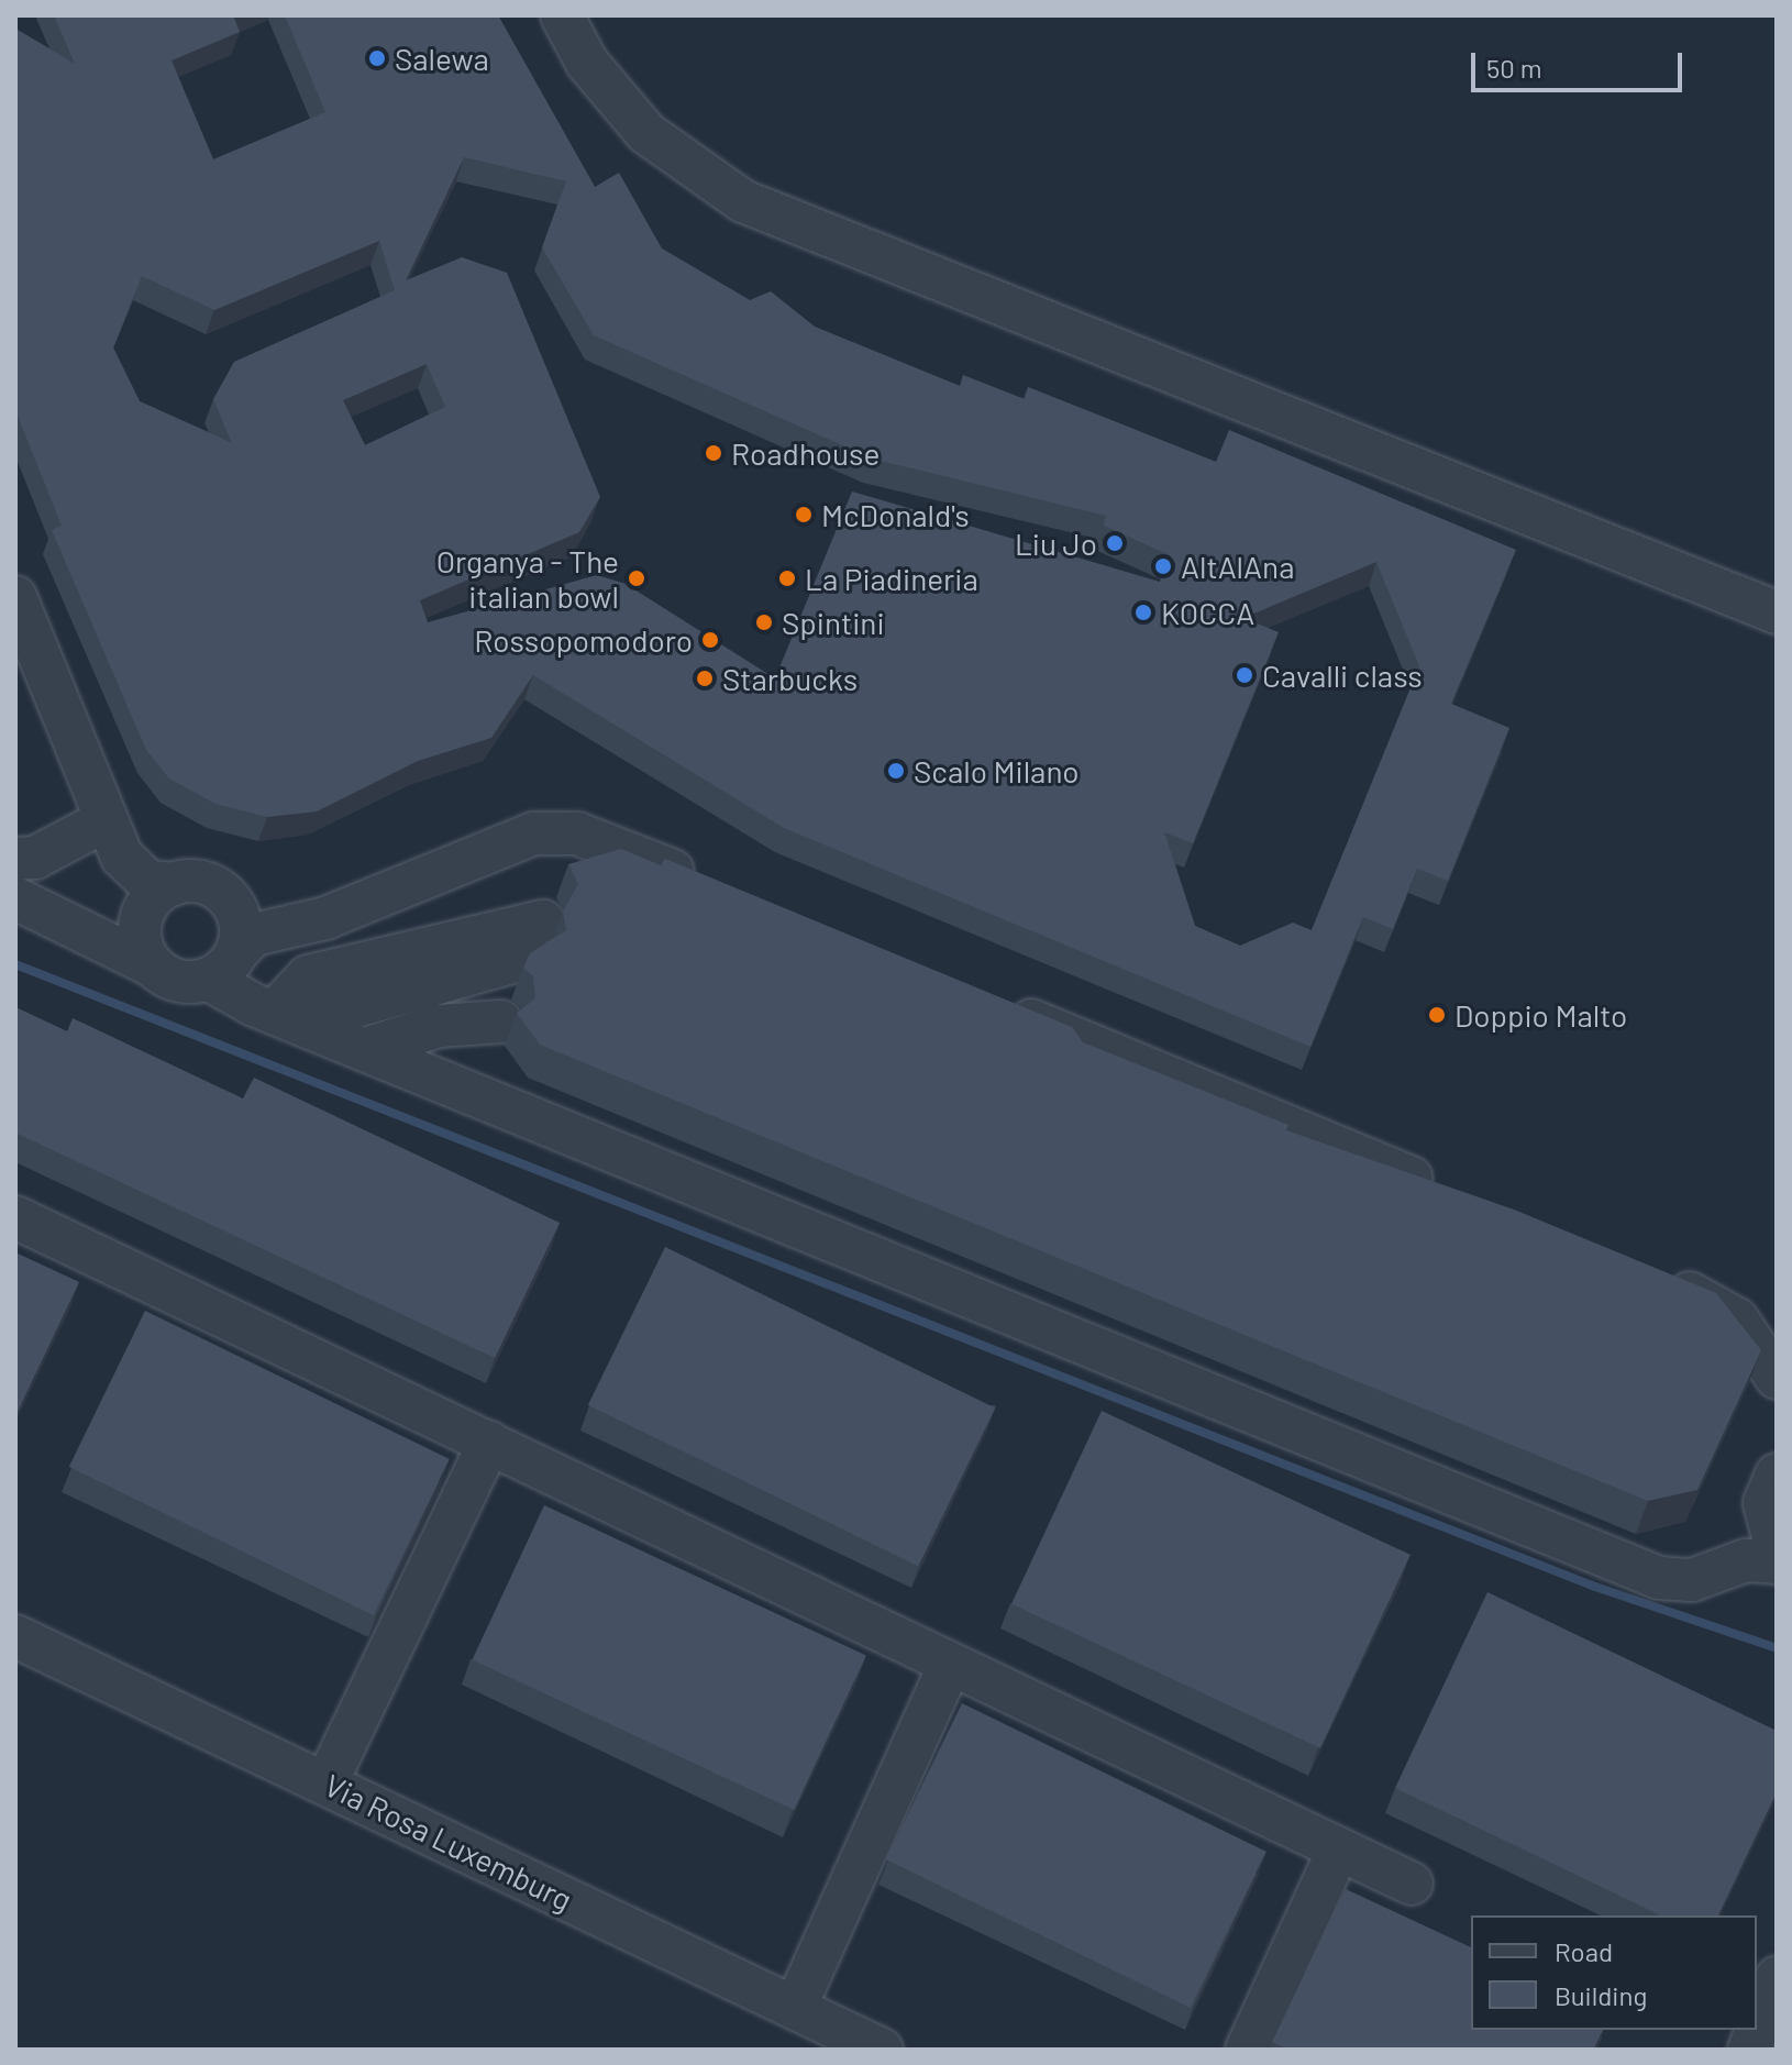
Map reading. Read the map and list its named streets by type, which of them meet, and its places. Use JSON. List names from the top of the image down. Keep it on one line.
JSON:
{"streets":{"street":["Via Rosa Luxemburg"]},"places":["Salewa","Roadhouse","McDonald's","Liu Jo","AltAlAna","Organya - The italian bowl","La Piadineria","KOCCA","Spintini","Rossopomodoro","Cavalli class","Starbucks","Scalo Milano","Doppio Malto"],"legend":["Road","Building"],"scale_bar":"50 m"}
